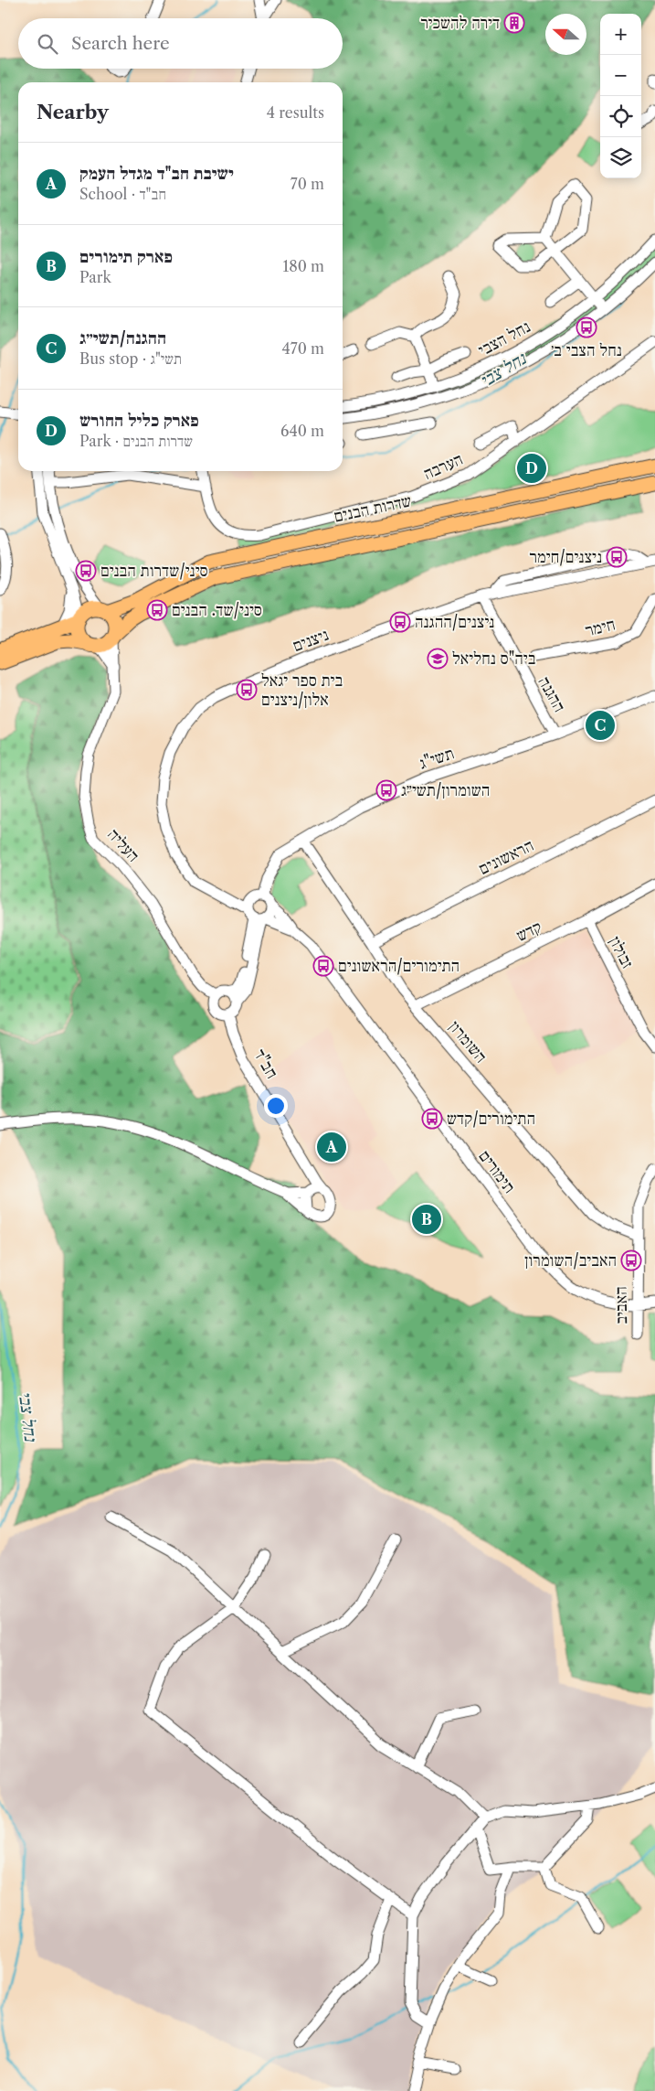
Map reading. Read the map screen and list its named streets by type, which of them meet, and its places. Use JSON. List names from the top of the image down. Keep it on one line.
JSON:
{"streets":{"main road":["שדרות הבנים"],"street":["נחל הצבי","הערבה","חימר","ניצנים","ההגנה","תשי\"ג","העליה","הראשונים","קדש","זבולון","השומרון","חב\"ד","תימורים","האביב"]},"crossings":[["שדרות הבנים","העליה"],["ניצנים","ההגנה"],["ניצנים","תשי\"ג"],["ניצנים","תימורים"],["ההגנה","תשי\"ג"],["תשי\"ג","השומרון"],["תשי\"ג","תימורים"],["העליה","חב\"ד"],["הראשונים","השומרון"],["קדש","זבולון"],["קדש","השומרון"],["השומרון","האביב"],["תימורים","האביב"]],"water":["נחל צבי"],"places":{"building":["דירה להשכיר"],"bus stop":["נחל הצבי ב׳","ניצנים/חימר","סיני/שדרות הבנים","סיני/שד. הבנים","ניצנים/ההגנה","בית ספר יגאל אלון/ניצנים","השומרון/תשי״ג","התימורים/הראשונים","התימורים/קדש","האביב/השומרון"],"school or university":["ביה\"ס נחליאל"]},"north":"left","page":{"map_buttons":["+","−"],"search":"Search here","heading":["Nearby","4 results"],"list":[{"mark":"A","name":"ישיבת חב\"ד מגדל העמק","note":"School · חב\"ד","value":"70 m"},{"mark":"B","name":"פארק תימורים","note":"Park","value":"180 m"},{"mark":"C","name":"ההגנה/תשי״ג","note":"Bus stop · תשי\"ג","value":"470 m"},{"mark":"D","name":"פארק כליל החורש","note":"Park · שדרות הבנים","value":"640 m"}],"pins":["D","C","A","B"]}}
